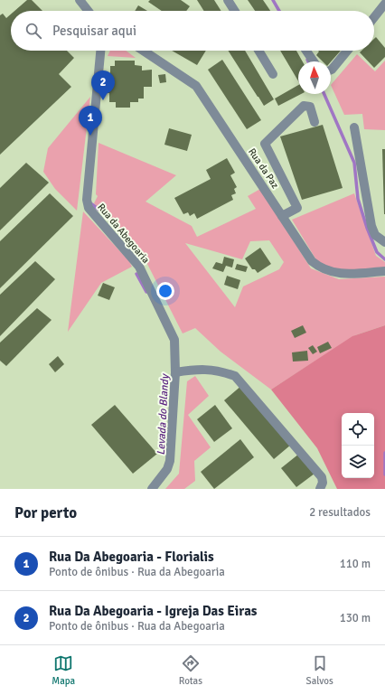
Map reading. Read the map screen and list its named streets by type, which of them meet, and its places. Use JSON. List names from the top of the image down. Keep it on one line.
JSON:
{"streets":{"street":["Rua da Paz","Rua da Abegoaria"]},"water":["Levada do Blandy"],"north":"top","page":{"search":"Pesquisar aqui","pins":["2","1"],"heading":["Por perto","2 resultados"],"list":[{"mark":"1","name":"Rua Da Abegoaria - Florialis","note":"Ponto de ônibus · Rua da Abegoaria","value":"110 m"},{"mark":"2","name":"Rua Da Abegoaria - Igreja Das Eiras","note":"Ponto de ônibus · Rua da Abegoaria","value":"130 m"}],"nav":["Mapa","Rotas","Salvos"]}}
